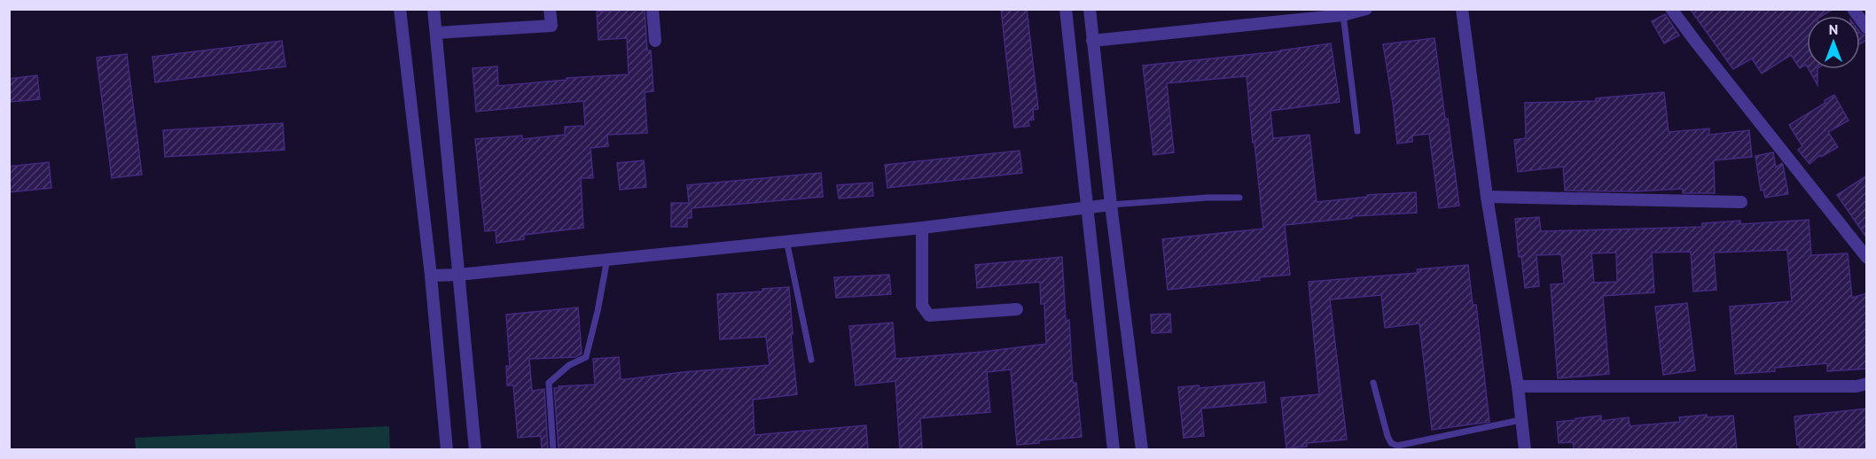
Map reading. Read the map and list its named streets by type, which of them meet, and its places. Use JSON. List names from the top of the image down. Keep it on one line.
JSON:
{"north":"top"}
